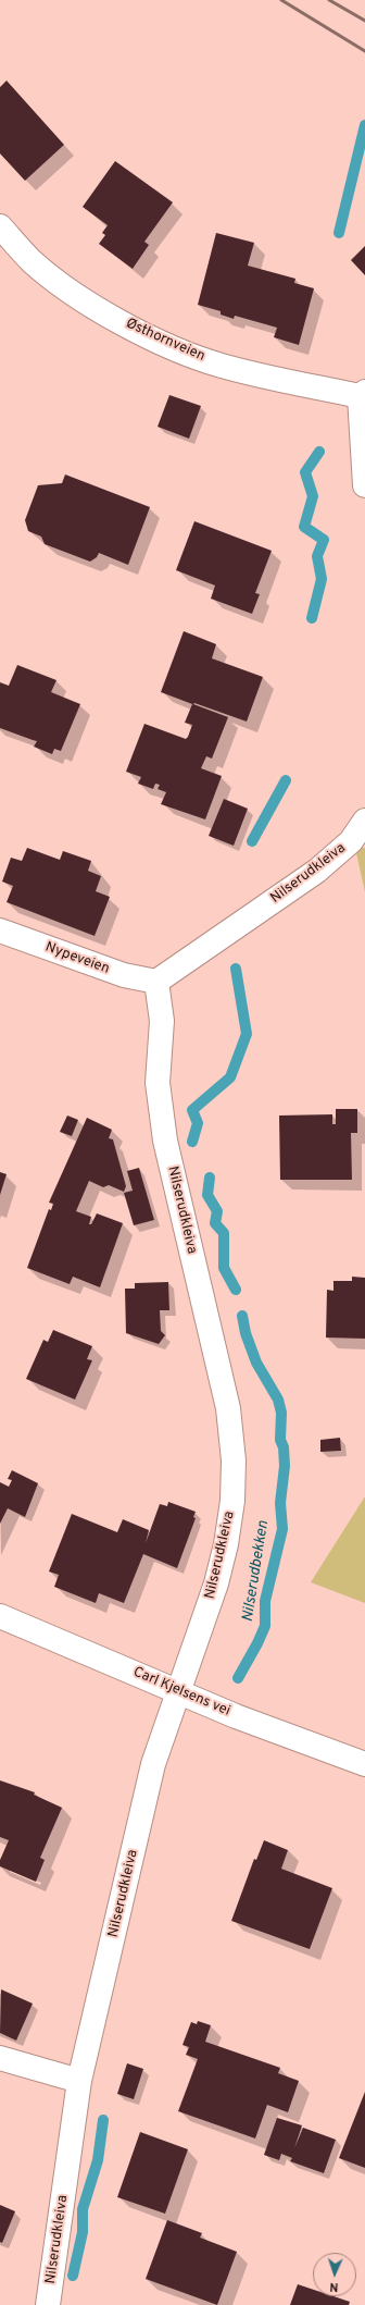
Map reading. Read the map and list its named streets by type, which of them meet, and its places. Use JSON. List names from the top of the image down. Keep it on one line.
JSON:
{"streets":{"street":["Østhornveien","Nilserudkleiva","Nypeveien","Carl Kjelsens vei"]},"crossings":[["Nilserudkleiva","Nypeveien"],["Nilserudkleiva","Carl Kjelsens vei"]],"water":["Nilserudbekken"],"north":"bottom"}
